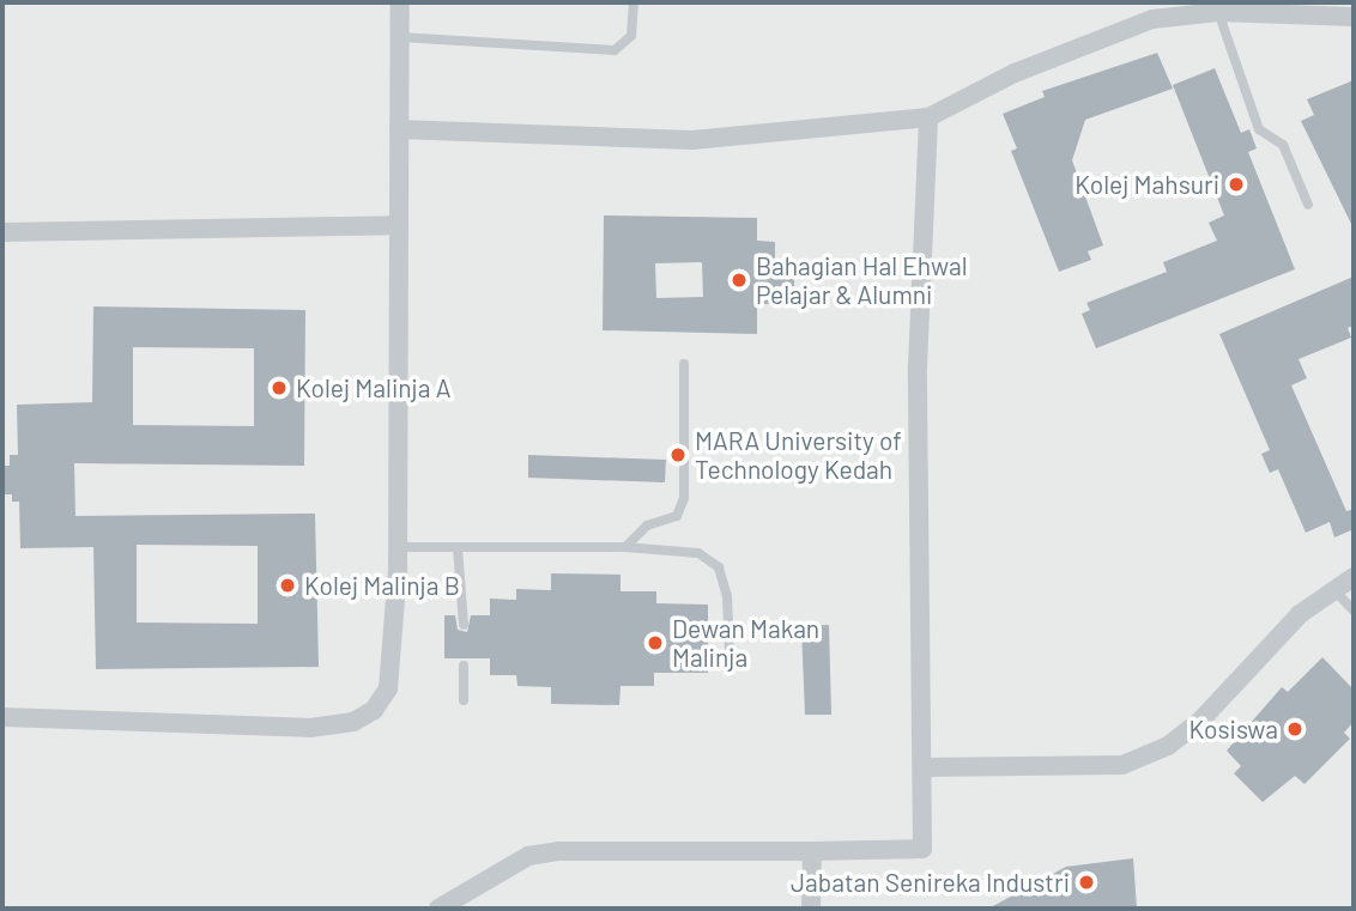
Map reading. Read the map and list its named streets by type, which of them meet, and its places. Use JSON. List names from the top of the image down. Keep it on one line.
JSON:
{"places":["Kolej Mahsuri","Bahagian Hal Ehwal Pelajar & Alumni","Kolej Malinja A","MARA University of Technology Kedah","Kolej Malinja B","Dewan Makan Malinja","Kosiswa","Jabatan Senireka Industri"]}
